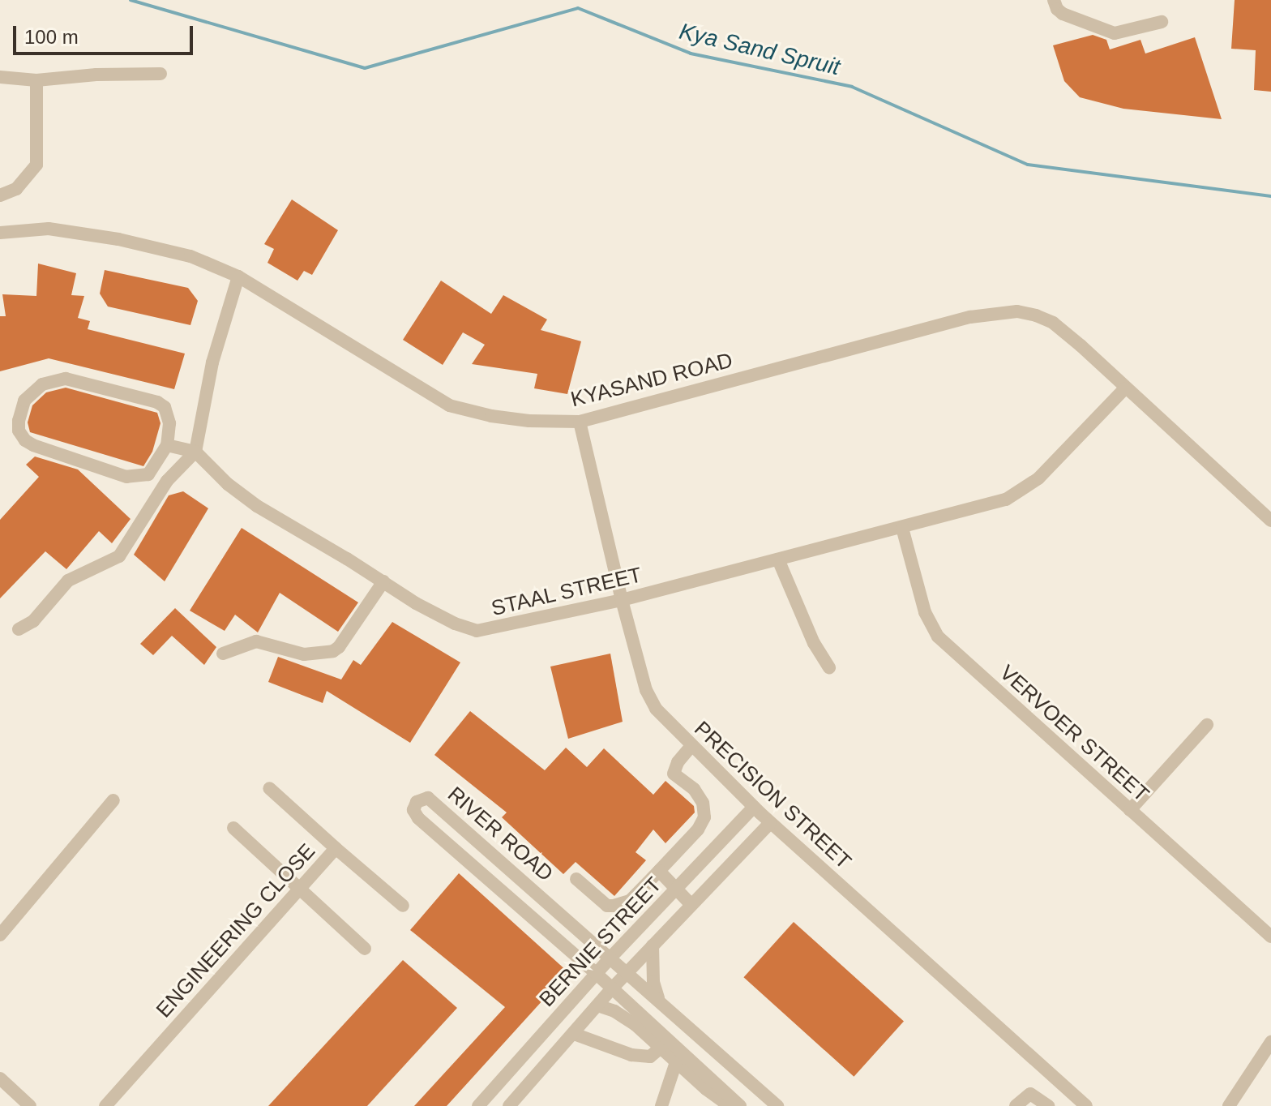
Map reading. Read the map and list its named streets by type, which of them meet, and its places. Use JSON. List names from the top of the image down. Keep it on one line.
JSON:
{"streets":{"street":["KYASAND ROAD","STAAL STREET","VERVOER STREET","PRECISION STREET","RIVER ROAD","ENGINEERING CLOSE","BERNIE STREET"]},"crossings":[["KYASAND ROAD","STAAL STREET"],["KYASAND ROAD","PRECISION STREET"],["STAAL STREET","VERVOER STREET"],["STAAL STREET","PRECISION STREET"],["PRECISION STREET","BERNIE STREET"],["RIVER ROAD","BERNIE STREET"]],"water":["Kya Sand Spruit"],"scale_bar":"100 m"}
